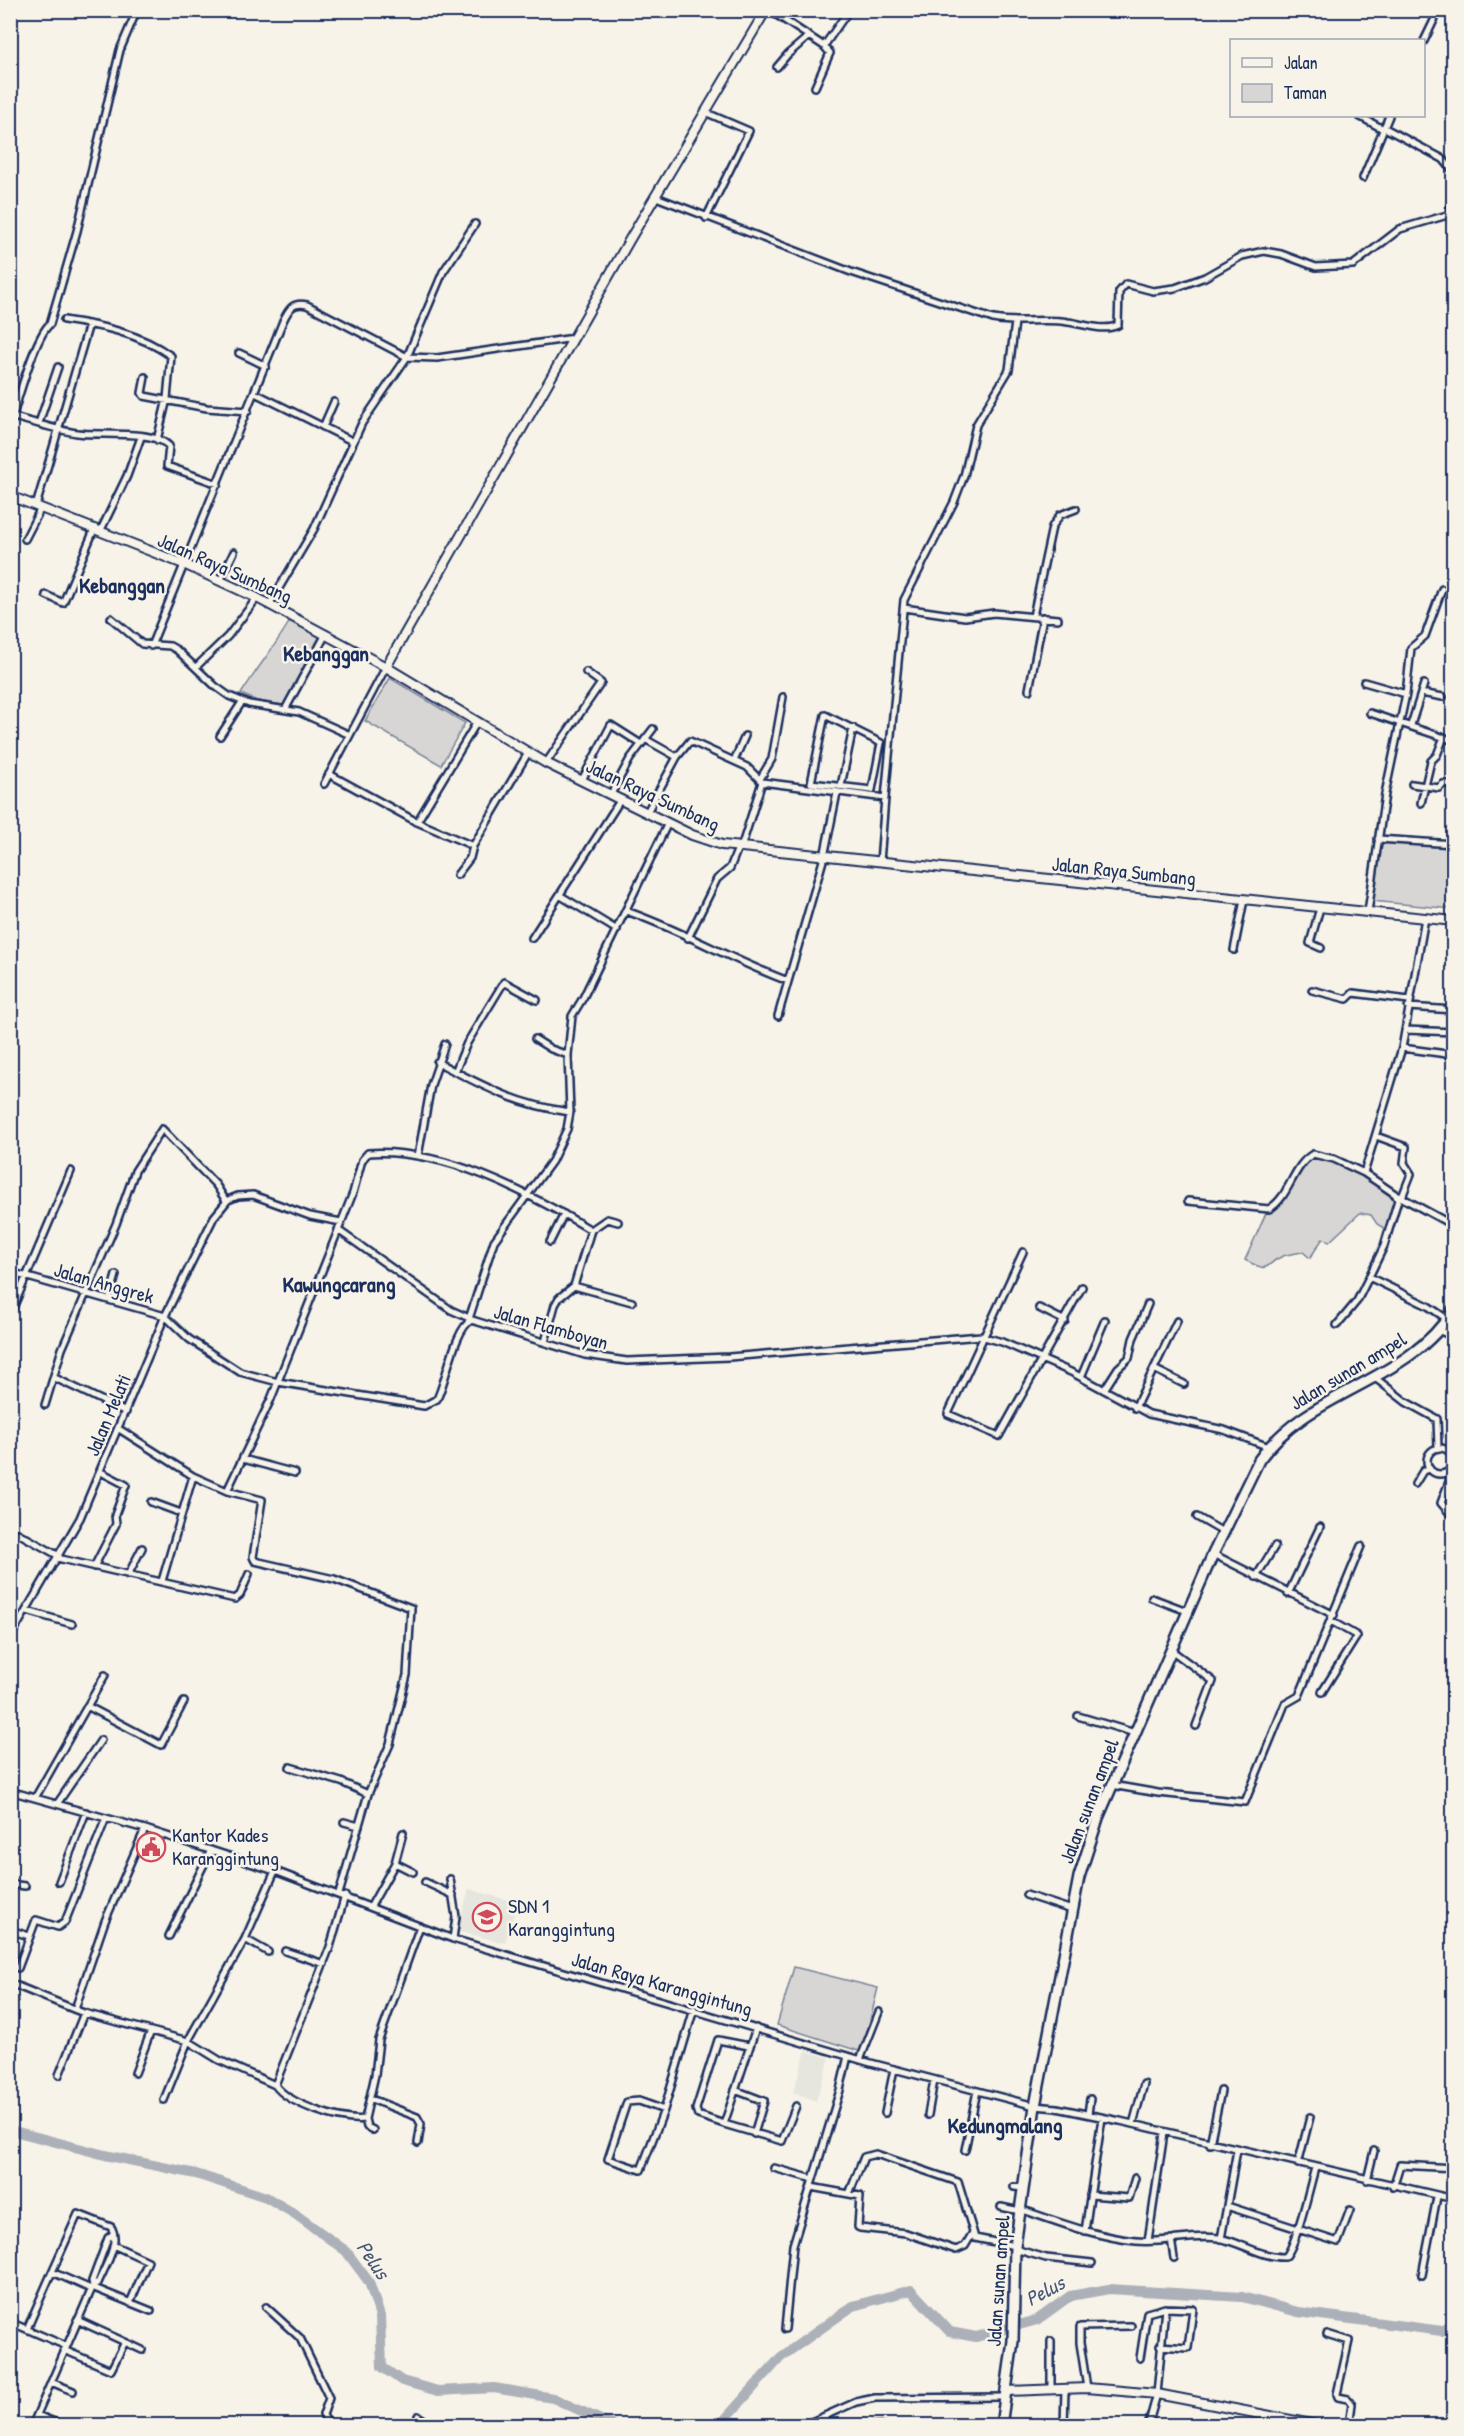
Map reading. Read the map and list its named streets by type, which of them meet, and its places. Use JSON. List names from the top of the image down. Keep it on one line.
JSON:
{"streets":{"main road":["Jalan sunan ampel"],"street":["Jalan Raya Sumbang","Jalan Anggrek","Jalan Flamboyan","Jalan Melati","Jalan Raya Karanggintung"]},"crossings":[["Jalan Anggrek","Jalan Flamboyan"],["Jalan Anggrek","Jalan Melati"],["Jalan sunan ampel","Jalan Raya Karanggintung"]],"districts":["Kebanggan","Kebanggan","Kawungcarang","Kedungmalang"],"water":["Pelus"],"places":{"public building":["Kantor Kades Karanggintung"],"school or university":["SDN 1 Karanggintung"]},"legend":["Jalan","Taman"]}
